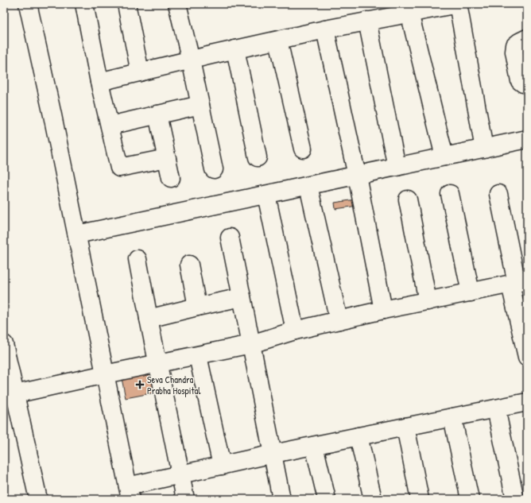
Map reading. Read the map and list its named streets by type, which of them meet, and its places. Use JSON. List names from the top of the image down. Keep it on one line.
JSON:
{"places":{"health":["Seva Chandra Prabha Hospital"]}}
